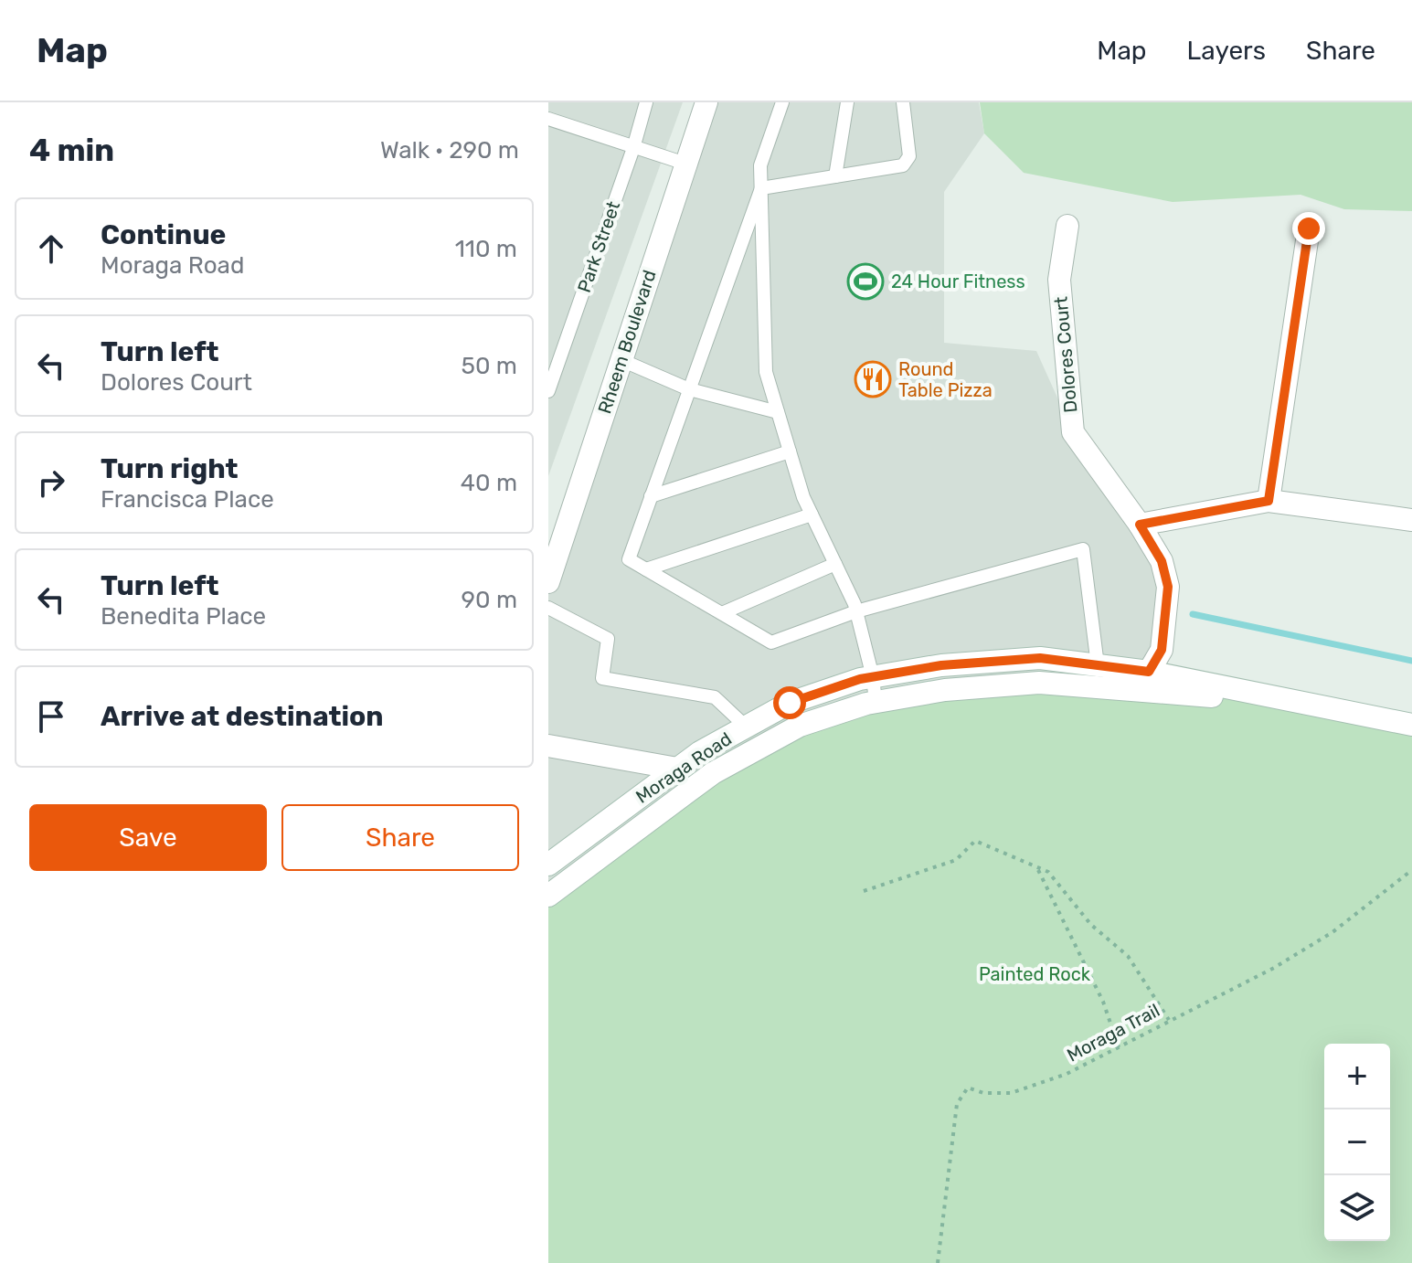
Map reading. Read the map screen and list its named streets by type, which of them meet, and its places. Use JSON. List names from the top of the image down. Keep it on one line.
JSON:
{"streets":{"main road":["Rheem Boulevard","Dolores Court","Moraga Road"],"lane":["Park Street"],"path":["Moraga Trail"]},"crossings":[["Dolores Court","Moraga Road"]],"parks":["Painted Rock"],"places":{"sports":["24 Hour Fitness"],"restaurant":["Round Table Pizza"]},"page":{"header":"Map","nav":["Map","Layers","Share"],"heading":["4 min","Walk · 290 m"],"list":[["Continue","Moraga Road","110 m"],["Turn left","Dolores Court","50 m"],["Turn right","Francisca Place","40 m"],["Turn left","Benedita Place","90 m"],"Arrive at destination"],"buttons":["Save","Share"],"map_buttons":["+","−"]}}
